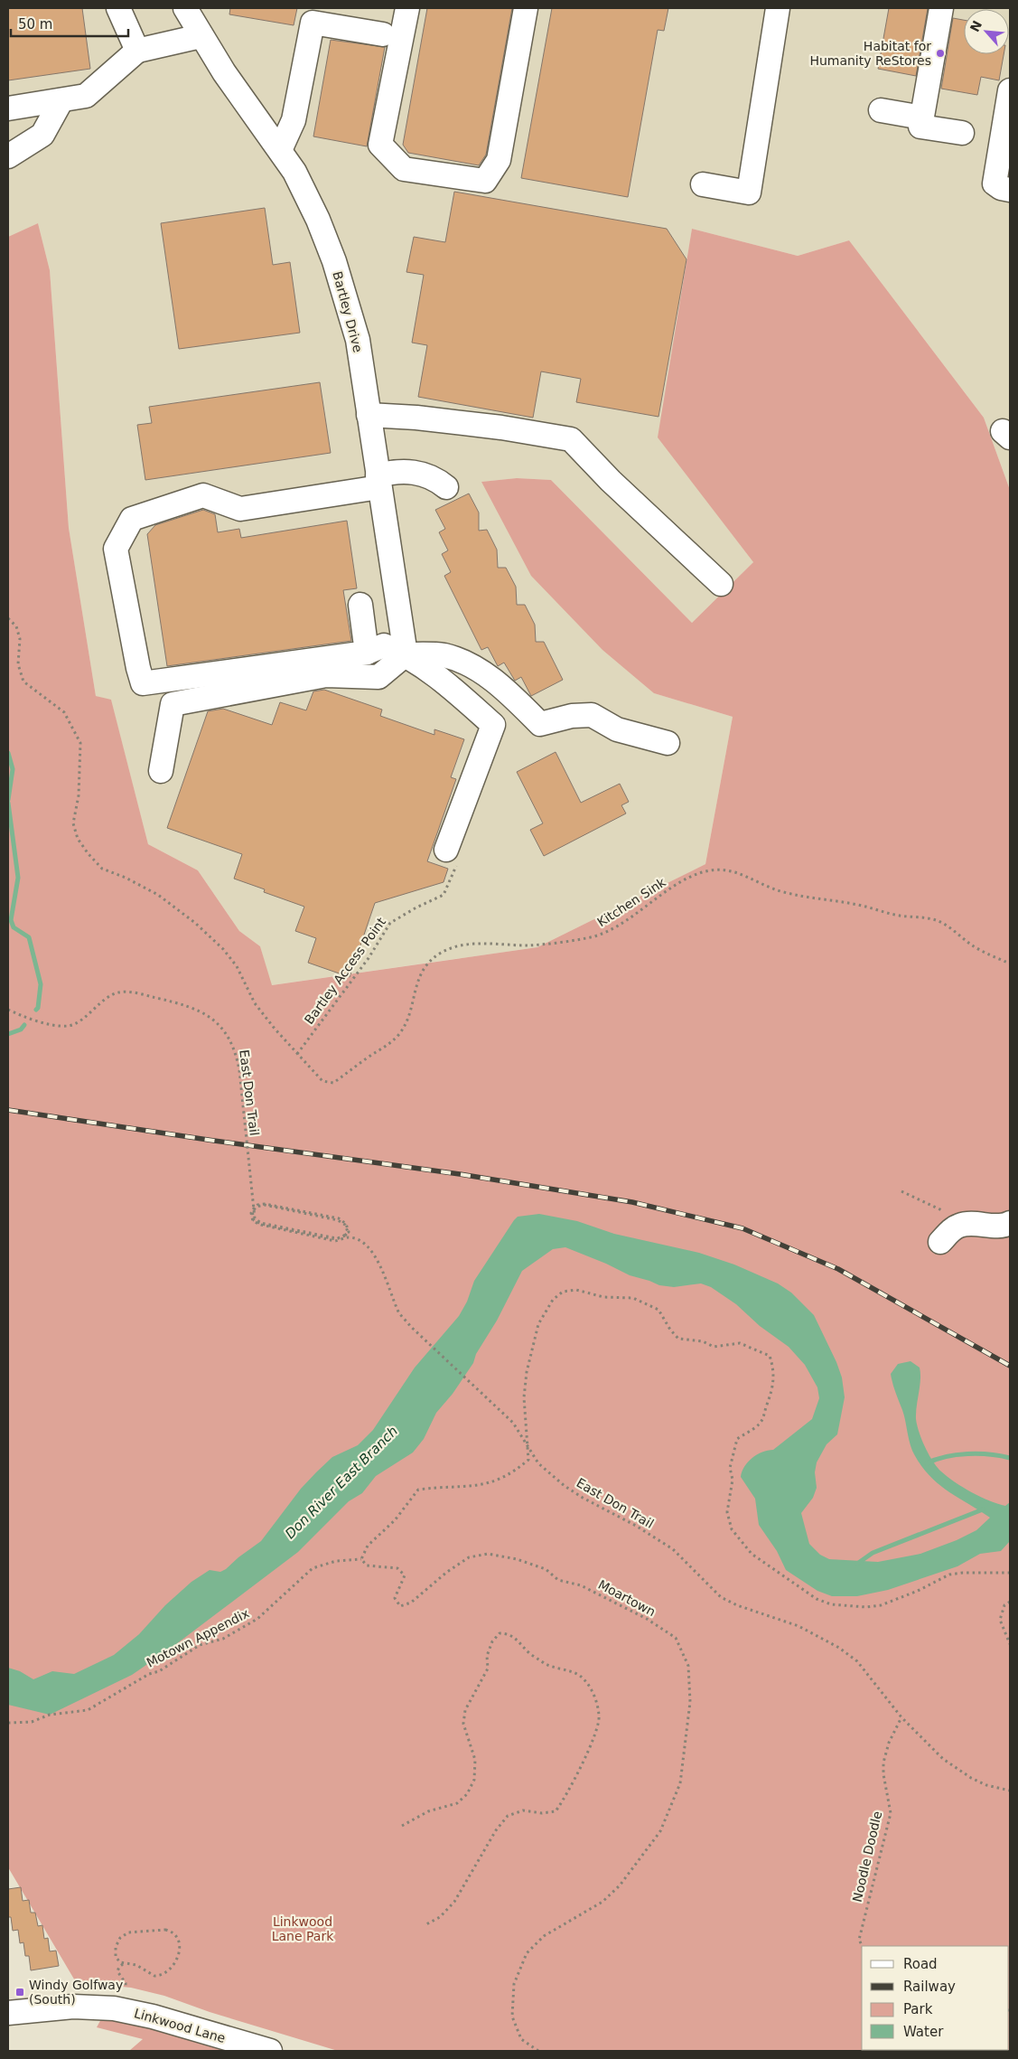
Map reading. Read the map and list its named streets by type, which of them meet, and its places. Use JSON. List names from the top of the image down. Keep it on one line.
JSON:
{"streets":{"street":["Bartley Drive","Linkwood Lane"],"path":["Kitchen Sink","Bartley Access Point","East Don Trail","Moartown","Motown Appendix","Noodle Doodle"]},"crossings":[["Kitchen Sink","Bartley Access Point"],["East Don Trail","Noodle Doodle"],["Moartown","Motown Appendix"]],"water":["Don River East Branch"],"parks":["Linkwood Lane Park"],"places":{"other":["Habitat for Humanity ReStores"],"transit":["Windy Golfway (South)"]},"legend":["Road","Railway","Park","Water"],"scale_bar":"50 m","north":"top left"}
